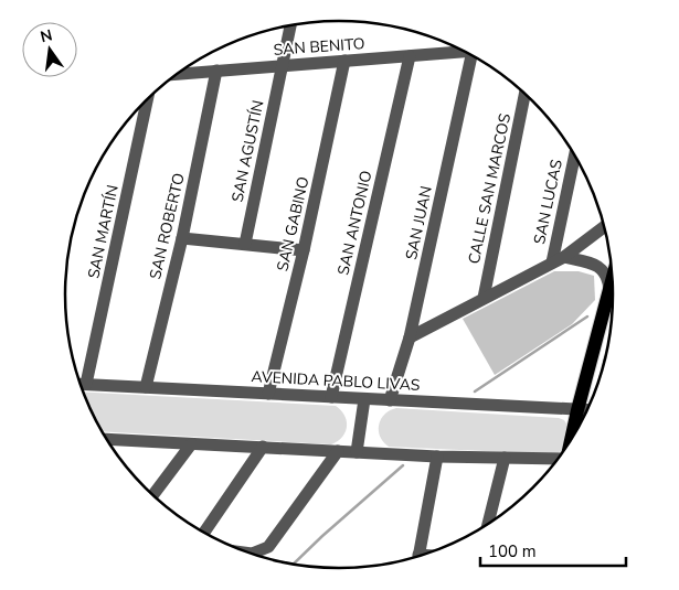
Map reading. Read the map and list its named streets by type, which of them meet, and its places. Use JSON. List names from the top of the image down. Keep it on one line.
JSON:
{"streets":{"street":["SAN BENITO","SAN AGUSTÍN","CALLE SAN MARCOS","SAN LUCAS","SAN ANTONIO","SAN JUAN","SAN GABINO","SAN ROBERTO","SAN MARTÍN","AVENIDA PABLO LIVAS"]},"crossings":[["SAN BENITO","SAN AGUSTÍN"],["SAN BENITO","SAN ANTONIO"],["SAN BENITO","SAN GABINO"],["SAN BENITO","SAN ROBERTO"],["SAN ANTONIO","AVENIDA PABLO LIVAS"],["SAN JUAN","AVENIDA PABLO LIVAS"],["SAN GABINO","AVENIDA PABLO LIVAS"],["SAN ROBERTO","AVENIDA PABLO LIVAS"],["SAN MARTÍN","AVENIDA PABLO LIVAS"]],"scale_bar":"100 m","north":"top"}
